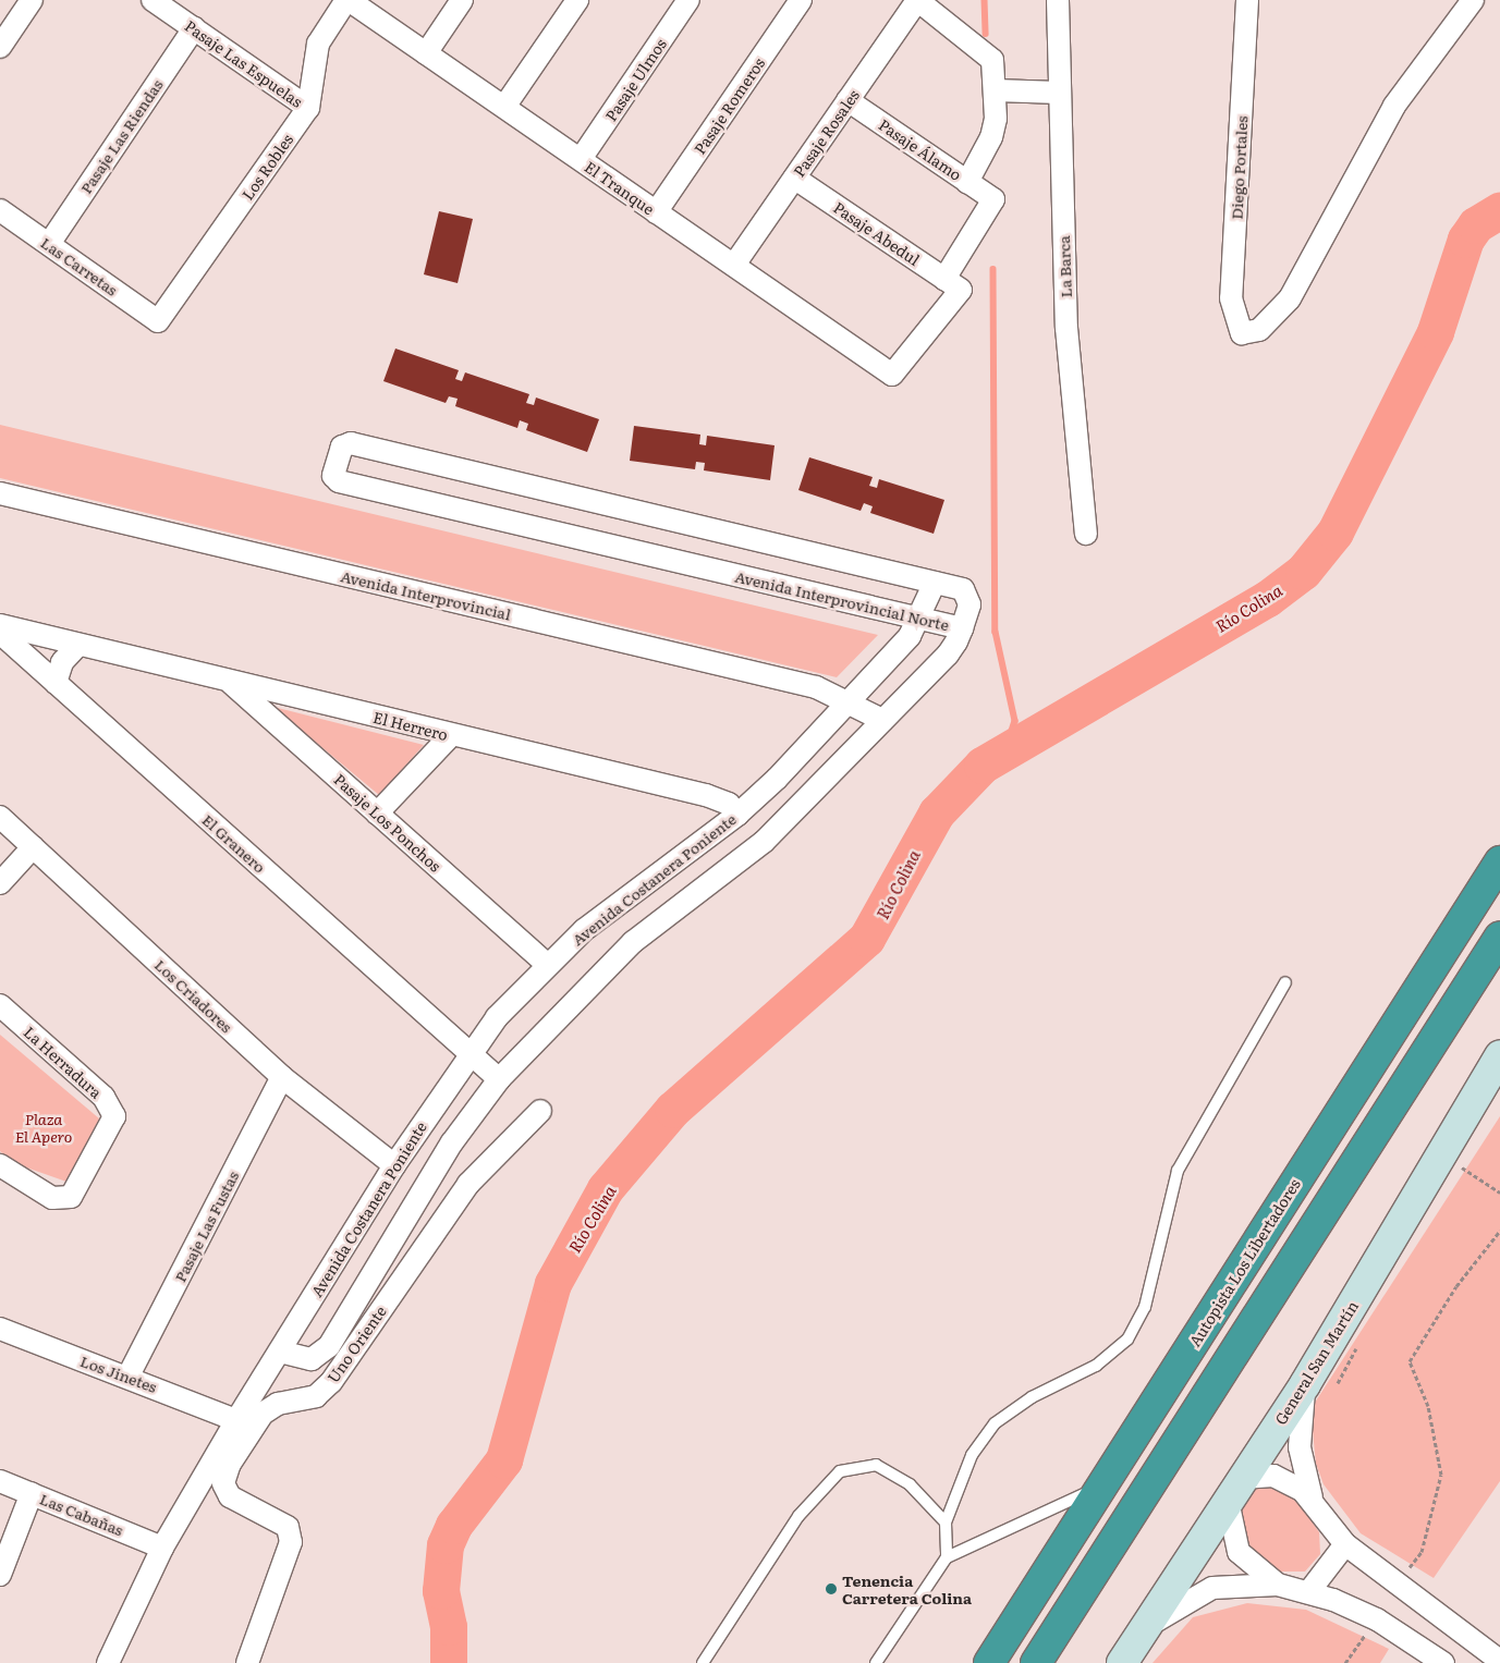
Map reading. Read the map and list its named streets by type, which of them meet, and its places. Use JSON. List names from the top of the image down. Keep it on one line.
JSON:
{"streets":{"highway":["Autopista Los Libertadores"],"street":["Pasaje Las Espuelas","Pasaje Ulmos","Pasaje Romeros","Pasaje Rosales","Pasaje Las Riendas","Pasaje Álamo","Los Robles","Diego Portales","El Tranque","Pasaje Abedul","Las Carretas","La Barca","Avenida Interprovincial","Avenida Interprovincial Norte","El Herrero","Pasaje Los Ponchos","El Granero","Avenida Costanera Poniente","Los Criadores","La Herradura","Pasaje Las Fustas","Uno Oriente","General San Martín","Los Jinetes","Las Cabañas"]},"crossings":[["Pasaje Las Espuelas","Pasaje Las Riendas"],["Pasaje Las Espuelas","Los Robles"],["Pasaje Ulmos","El Tranque"],["Pasaje Romeros","El Tranque"],["Pasaje Rosales","Pasaje Álamo"],["Pasaje Rosales","El Tranque"],["Pasaje Rosales","Pasaje Abedul"],["Pasaje Las Riendas","Las Carretas"],["Pasaje Álamo","El Tranque"],["Pasaje Álamo","Pasaje Abedul"],["Los Robles","El Tranque"],["Los Robles","Las Carretas"],["El Tranque","Pasaje Abedul"],["Avenida Interprovincial","Avenida Costanera Poniente"],["Avenida Interprovincial Norte","Avenida Costanera Poniente"],["El Herrero","Pasaje Los Ponchos"],["El Herrero","Avenida Costanera Poniente"],["Pasaje Los Ponchos","Avenida Costanera Poniente"],["El Granero","Avenida Costanera Poniente"],["Avenida Costanera Poniente","Los Criadores"],["Avenida Costanera Poniente","Los Jinetes"],["Avenida Costanera Poniente","Las Cabañas"],["Los Criadores","Pasaje Las Fustas"],["Pasaje Las Fustas","Los Jinetes"]],"water":["Río Colina"],"parks":["Plaza El Apero"],"places":["Tenencia Carretera Colina"]}
